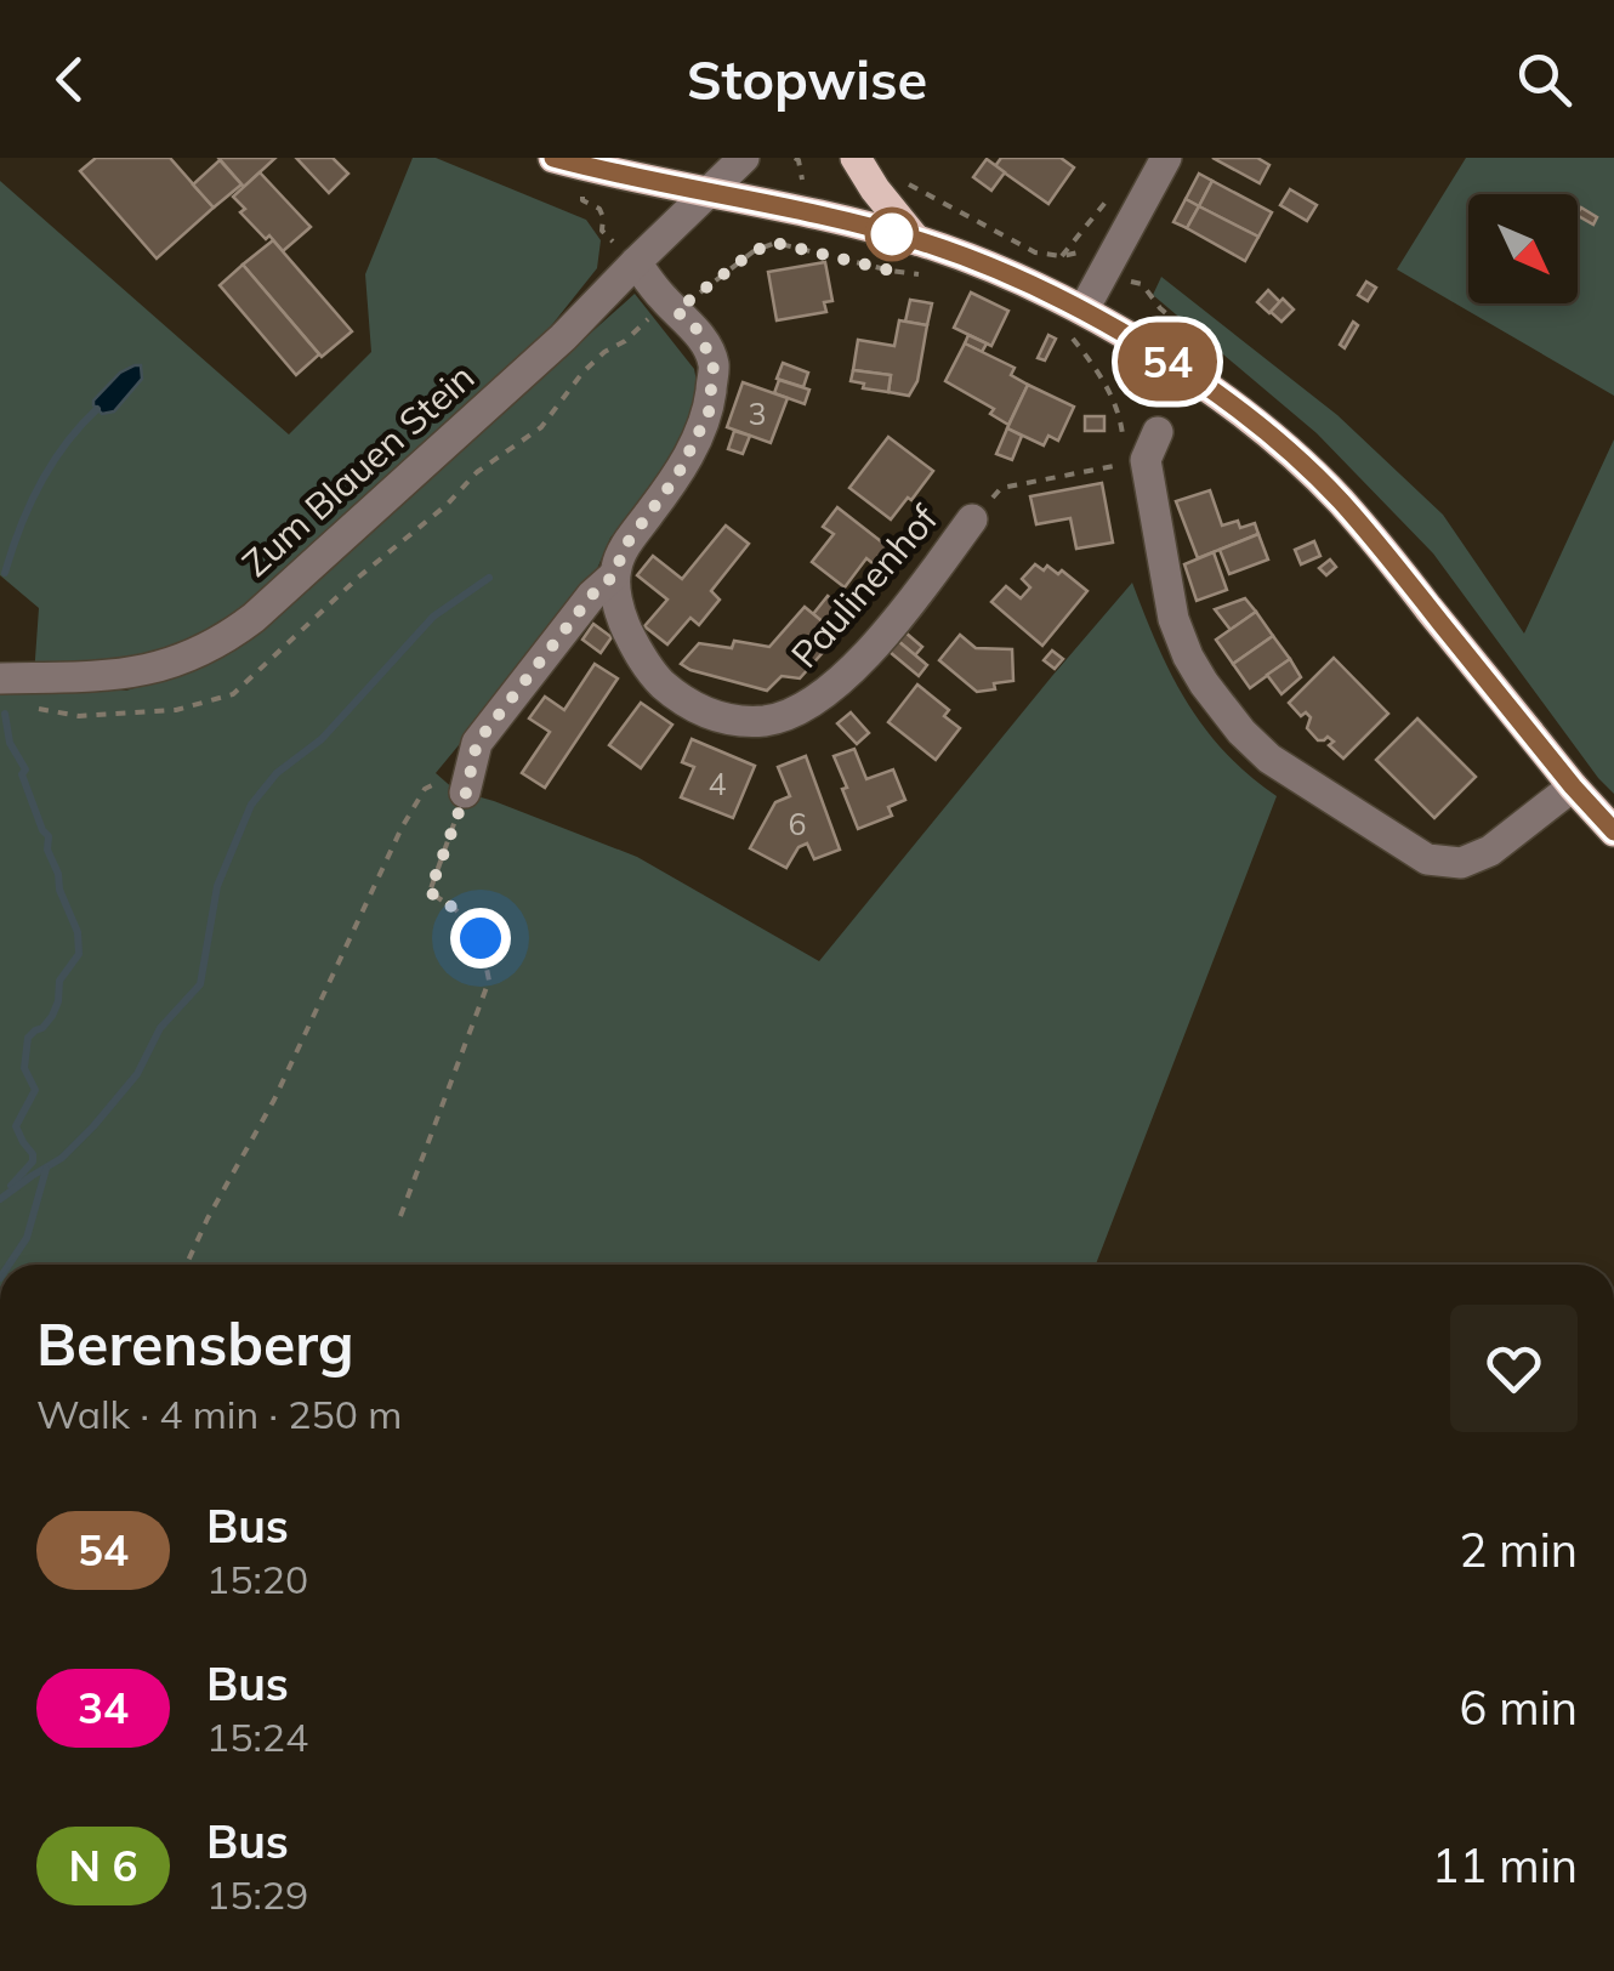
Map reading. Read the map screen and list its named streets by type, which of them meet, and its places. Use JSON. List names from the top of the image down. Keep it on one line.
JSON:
{"streets":{"street":["Zum Blauen Stein","Paulinenhof"]},"lines":["bus line 54"],"house_numbers":["3","4","6"],"north":"bottom right","page":{"header":"Stopwise","on_map":"54","heading":["Berensberg","Walk · 4 min · 250 m"],"list":[{"mark":"54","name":"Bus","note":"15:20","value":"2 min"},{"mark":"34","name":"Bus","note":"15:24","value":"6 min"},{"mark":"N 6","name":"Bus","note":"15:29","value":"11 min"}]}}
